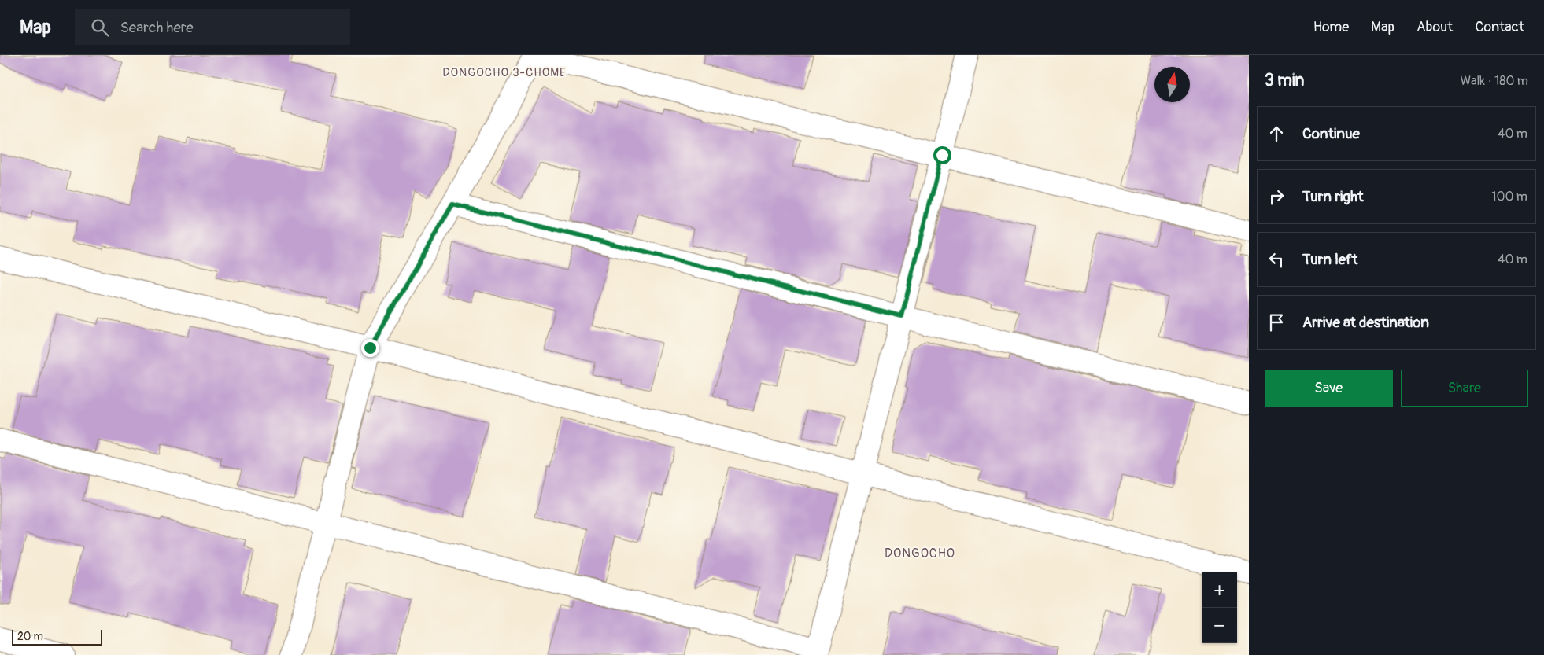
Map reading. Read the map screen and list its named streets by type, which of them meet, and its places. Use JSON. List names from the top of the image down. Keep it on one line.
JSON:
{"districts":["DONGOCHO 3-CHOME","DONGOCHO"],"scale_bar":"20 m","north":"top","page":{"header":"Map","search":"Search here","nav":["Home","Map","About","Contact"],"heading":["3 min","Walk · 180 m"],"list":[["Continue","40 m"],["Turn right","100 m"],["Turn left","40 m"],"Arrive at destination"],"buttons":["Save","Share"],"map_buttons":["+","−"],"scale":"20 m"}}
